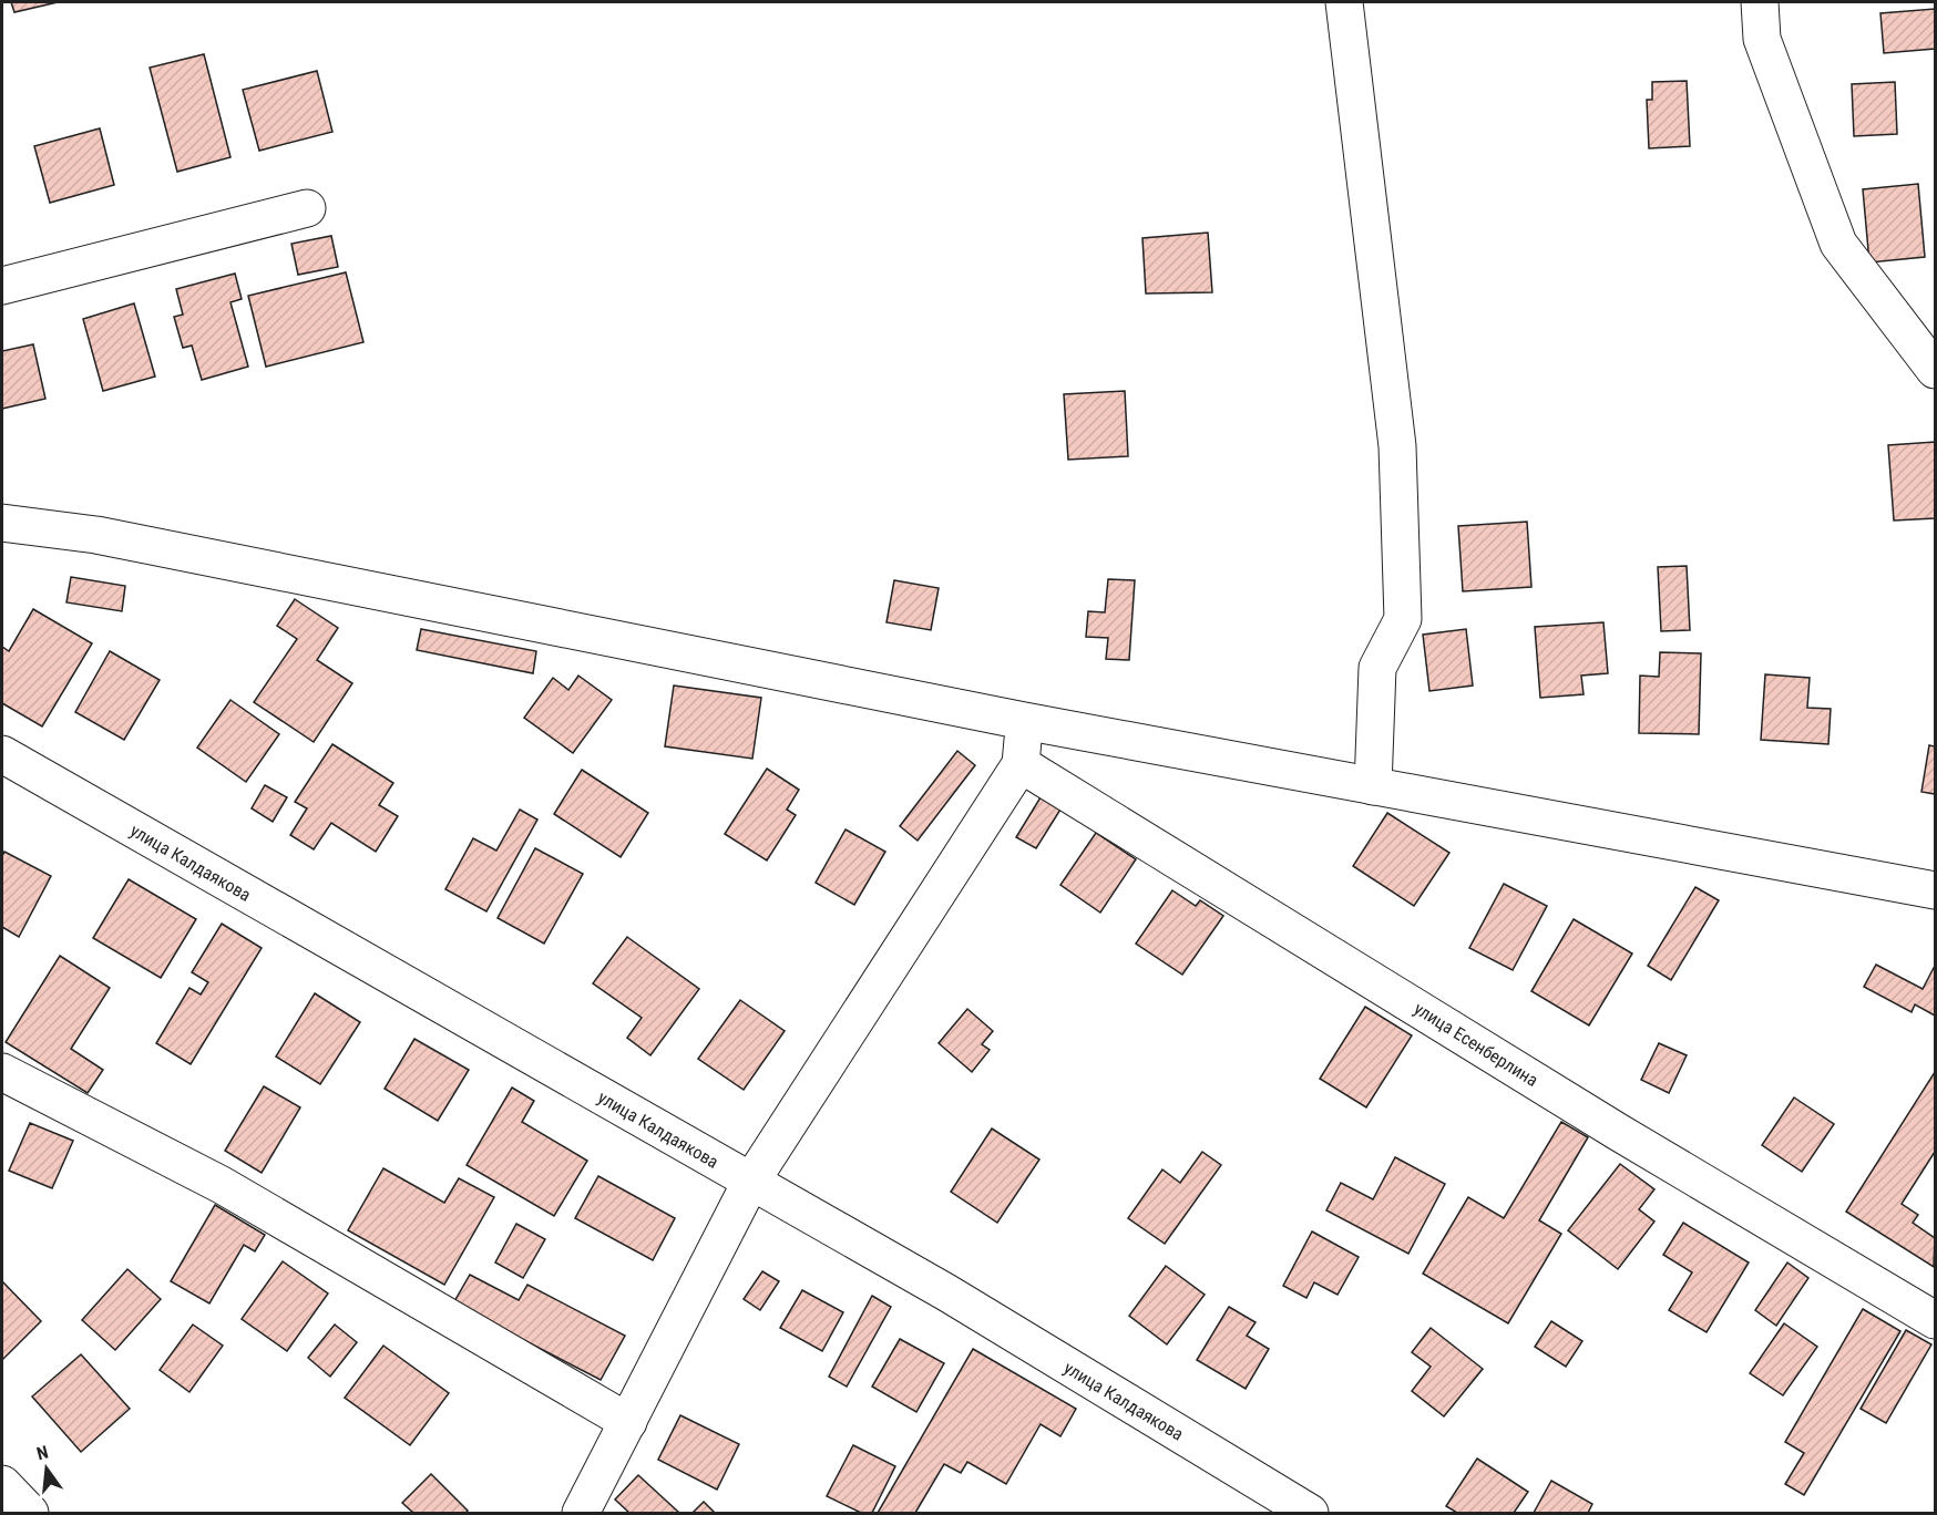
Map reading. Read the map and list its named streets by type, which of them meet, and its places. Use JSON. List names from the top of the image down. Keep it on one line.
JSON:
{"streets":{"street":["улица Калдаякова","улица Есенберлина"]},"north":"top"}
